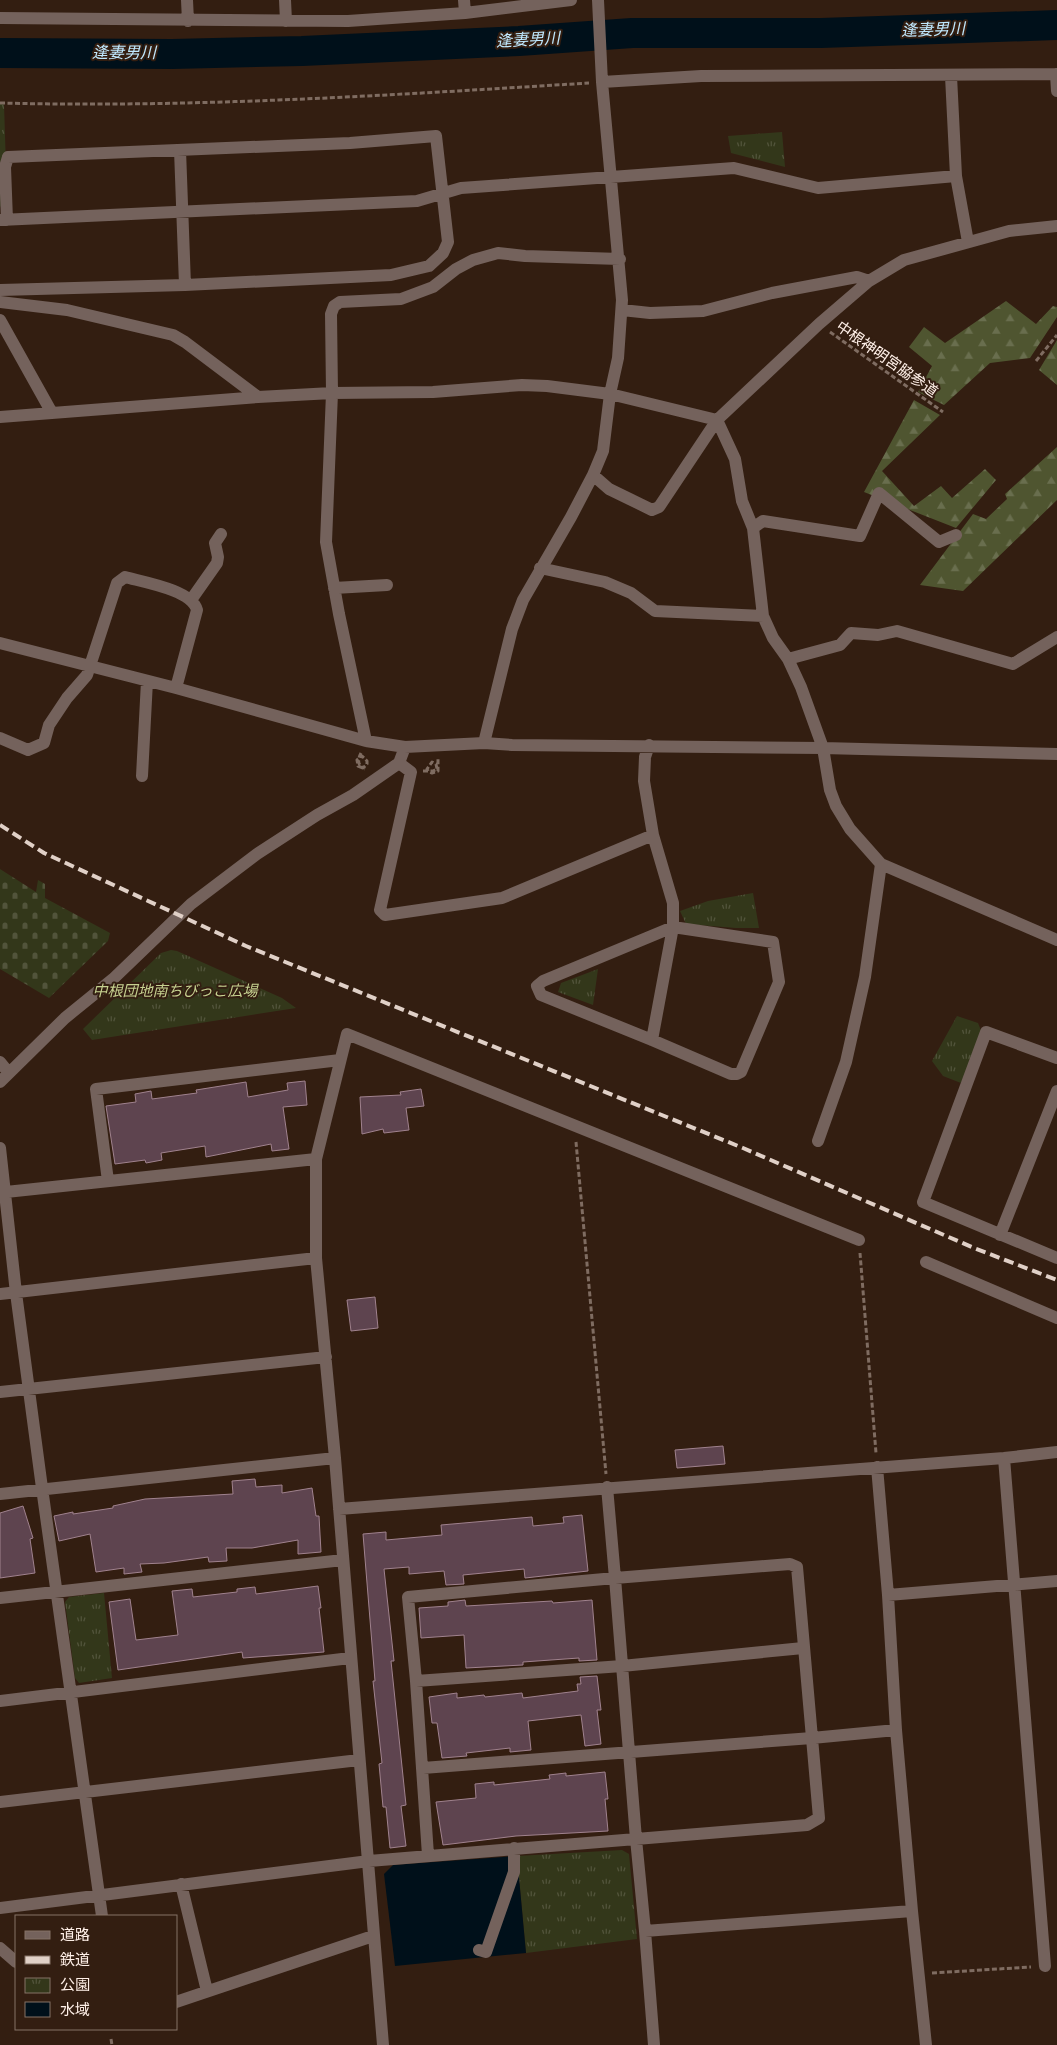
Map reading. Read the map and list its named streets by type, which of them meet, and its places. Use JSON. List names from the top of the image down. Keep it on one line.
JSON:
{"streets":{"path":["中根神明宮脇参道"]},"water":["逢妻男川"],"parks":["中根団地南ちびっこ広場"],"legend":["道路","鉄道","公園","水域"]}
